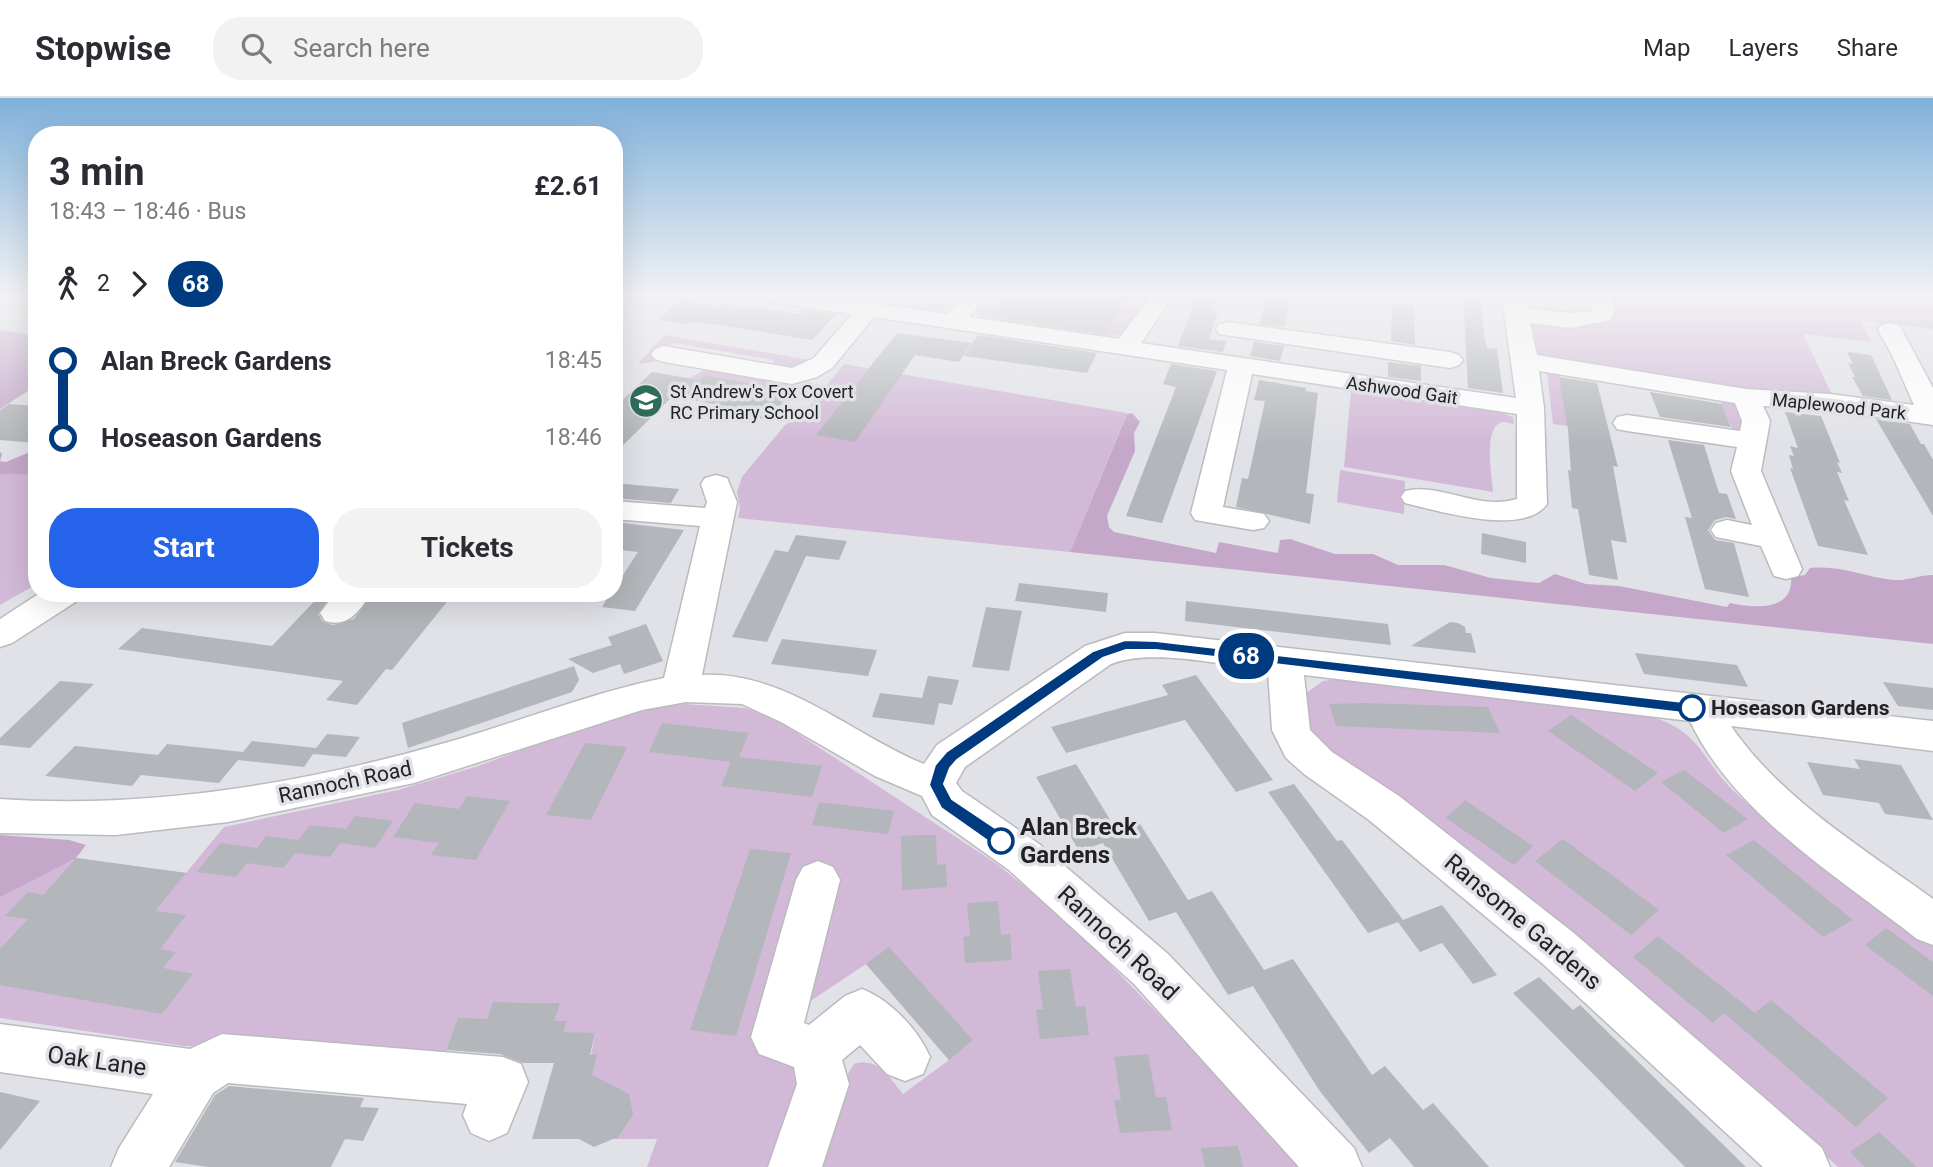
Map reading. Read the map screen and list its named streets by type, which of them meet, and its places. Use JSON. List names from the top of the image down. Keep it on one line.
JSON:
{"streets":{"street":["Ashwood Gait","Maplewood Park","Rannoch Road","Ransome Gardens","Oak Lane"]},"places":{"school or university":["St Andrew's Fox Covert RC Primary School"],"other":["Hoseason Gardens","Alan Breck Gardens"]},"lines":["bus line 68"],"page":{"header":"Stopwise","search":"Search here","nav":["Map","Layers","Share"],"on_map":"68","heading":["3 min","18:43 – 18:46 · Bus","£2.61"],"legs":["2","68"],"list":[{"name":"Alan Breck Gardens","value":"18:45"},{"name":"Hoseason Gardens","value":"18:46"}],"buttons":["Start","Tickets"]}}
